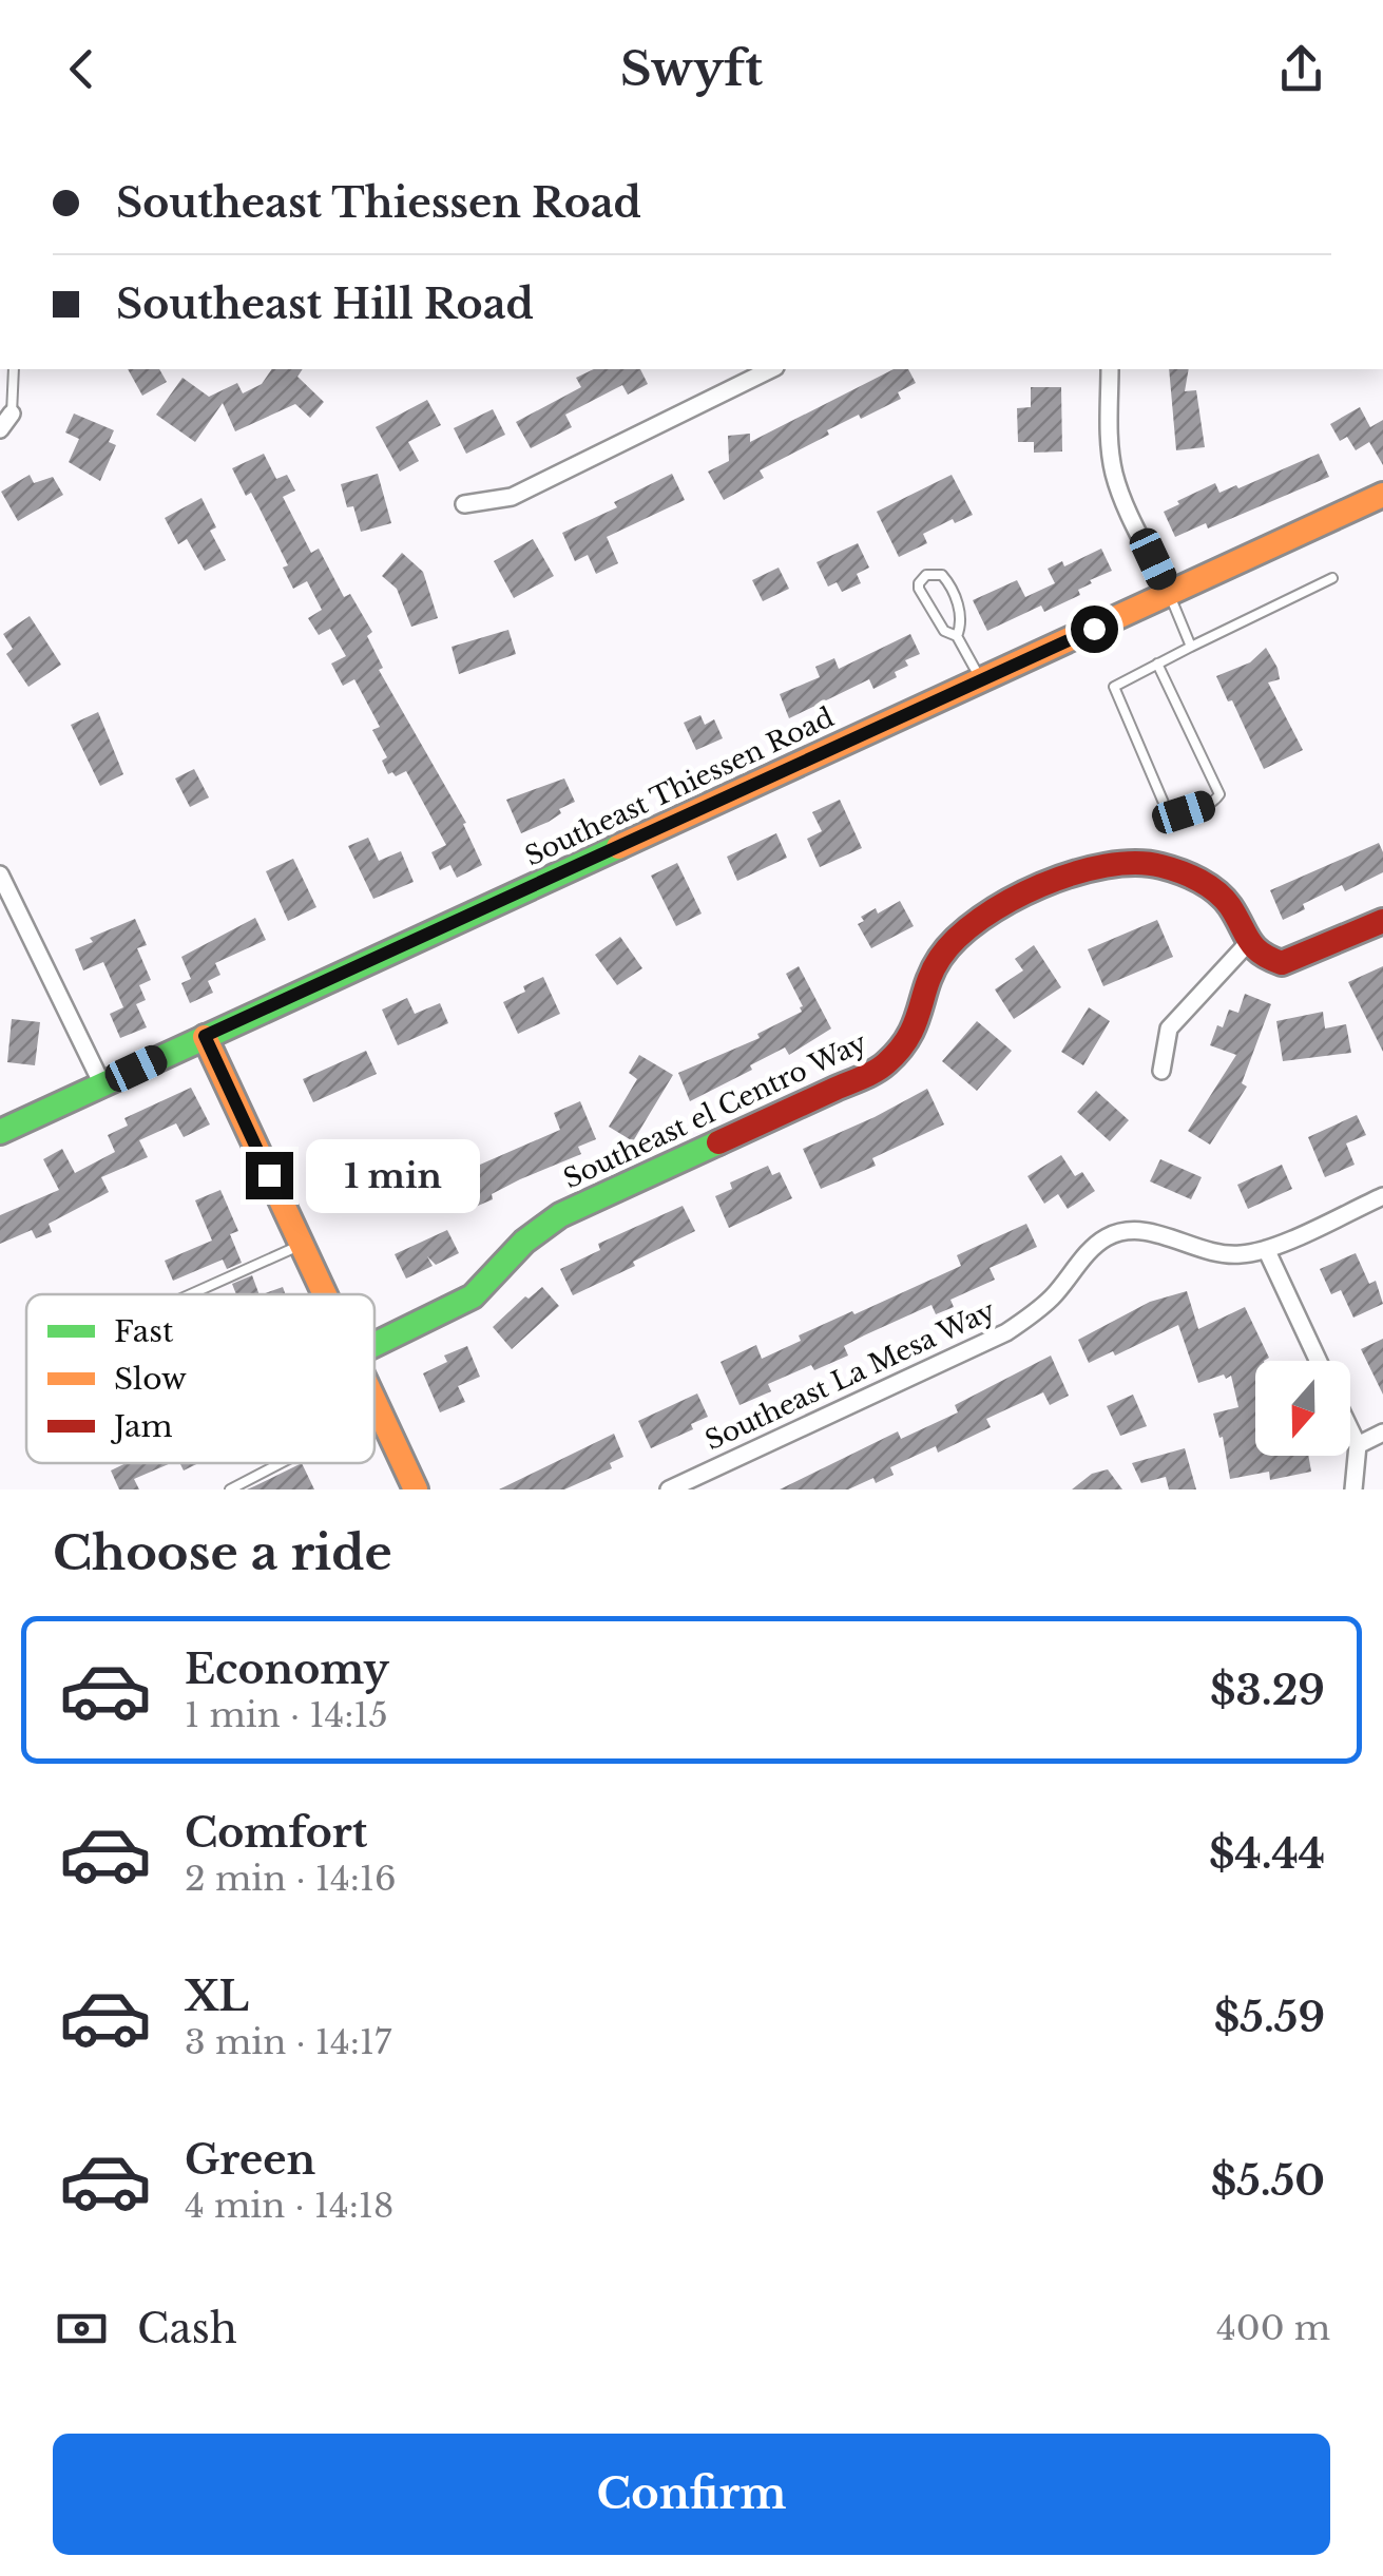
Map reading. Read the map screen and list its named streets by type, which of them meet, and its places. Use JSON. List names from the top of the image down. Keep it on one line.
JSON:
{"streets":{"street":["Southeast Thiessen Road","Southeast el Centro Way","Southeast La Mesa Way"]},"legend":["Fast","Slow","Jam"],"north":"bottom","page":{"header":"Swyft","banner":["Southeast Thiessen Road","Southeast Hill Road"],"bubble":"1 min","heading":"Choose a ride","list":[{"name":"Economy","note":"1 min · 14:15","value":"$3.29"},{"name":"Comfort","note":"2 min · 14:16","value":"$4.44"},{"name":"XL","note":"3 min · 14:17","value":"$5.59"},{"name":"Green","note":"4 min · 14:18","value":"$5.50"}],"pay":["Cash","400 m"],"buttons":"Confirm"}}
